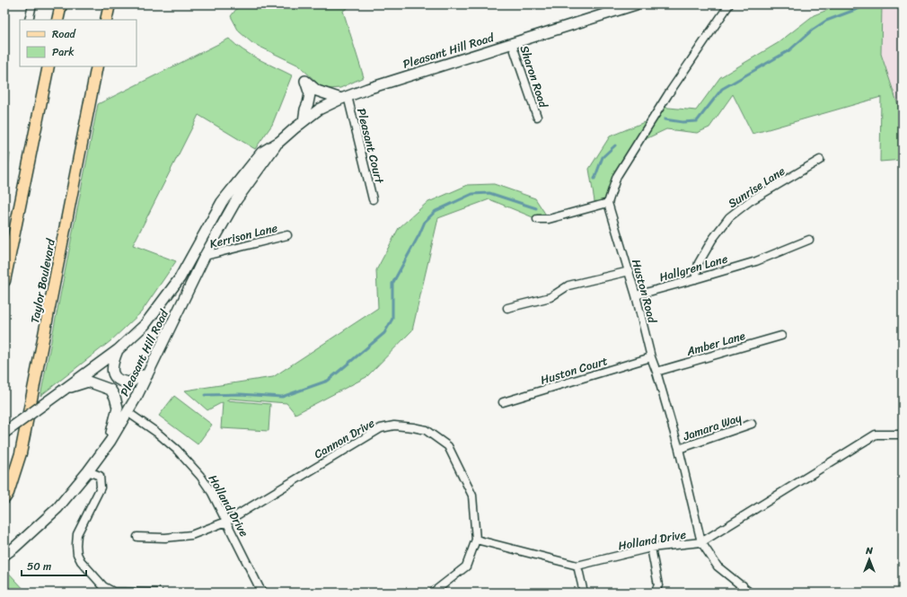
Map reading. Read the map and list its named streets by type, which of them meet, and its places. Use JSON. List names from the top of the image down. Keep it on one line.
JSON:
{"streets":{"main road":["Pleasant Hill Road","Taylor Boulevard"],"street":["Sharon Road","Pleasant Court","Sunrise Lane","Kerrison Lane","Hallgren Lane","Huston Road","Amber Lane","Huston Court","Jamara Way","Cannon Drive","Holland Drive"]},"crossings":[["Pleasant Hill Road","Sharon Road"],["Pleasant Hill Road","Pleasant Court"],["Pleasant Hill Road","Kerrison Lane"],["Pleasant Hill Road","Holland Drive"],["Sunrise Lane","Hallgren Lane"],["Hallgren Lane","Huston Road"],["Huston Road","Amber Lane"],["Huston Road","Huston Court"],["Huston Road","Jamara Way"],["Huston Road","Holland Drive"],["Cannon Drive","Holland Drive"]],"legend":["Road","Park"],"scale_bar":"50 m","north":"top"}
